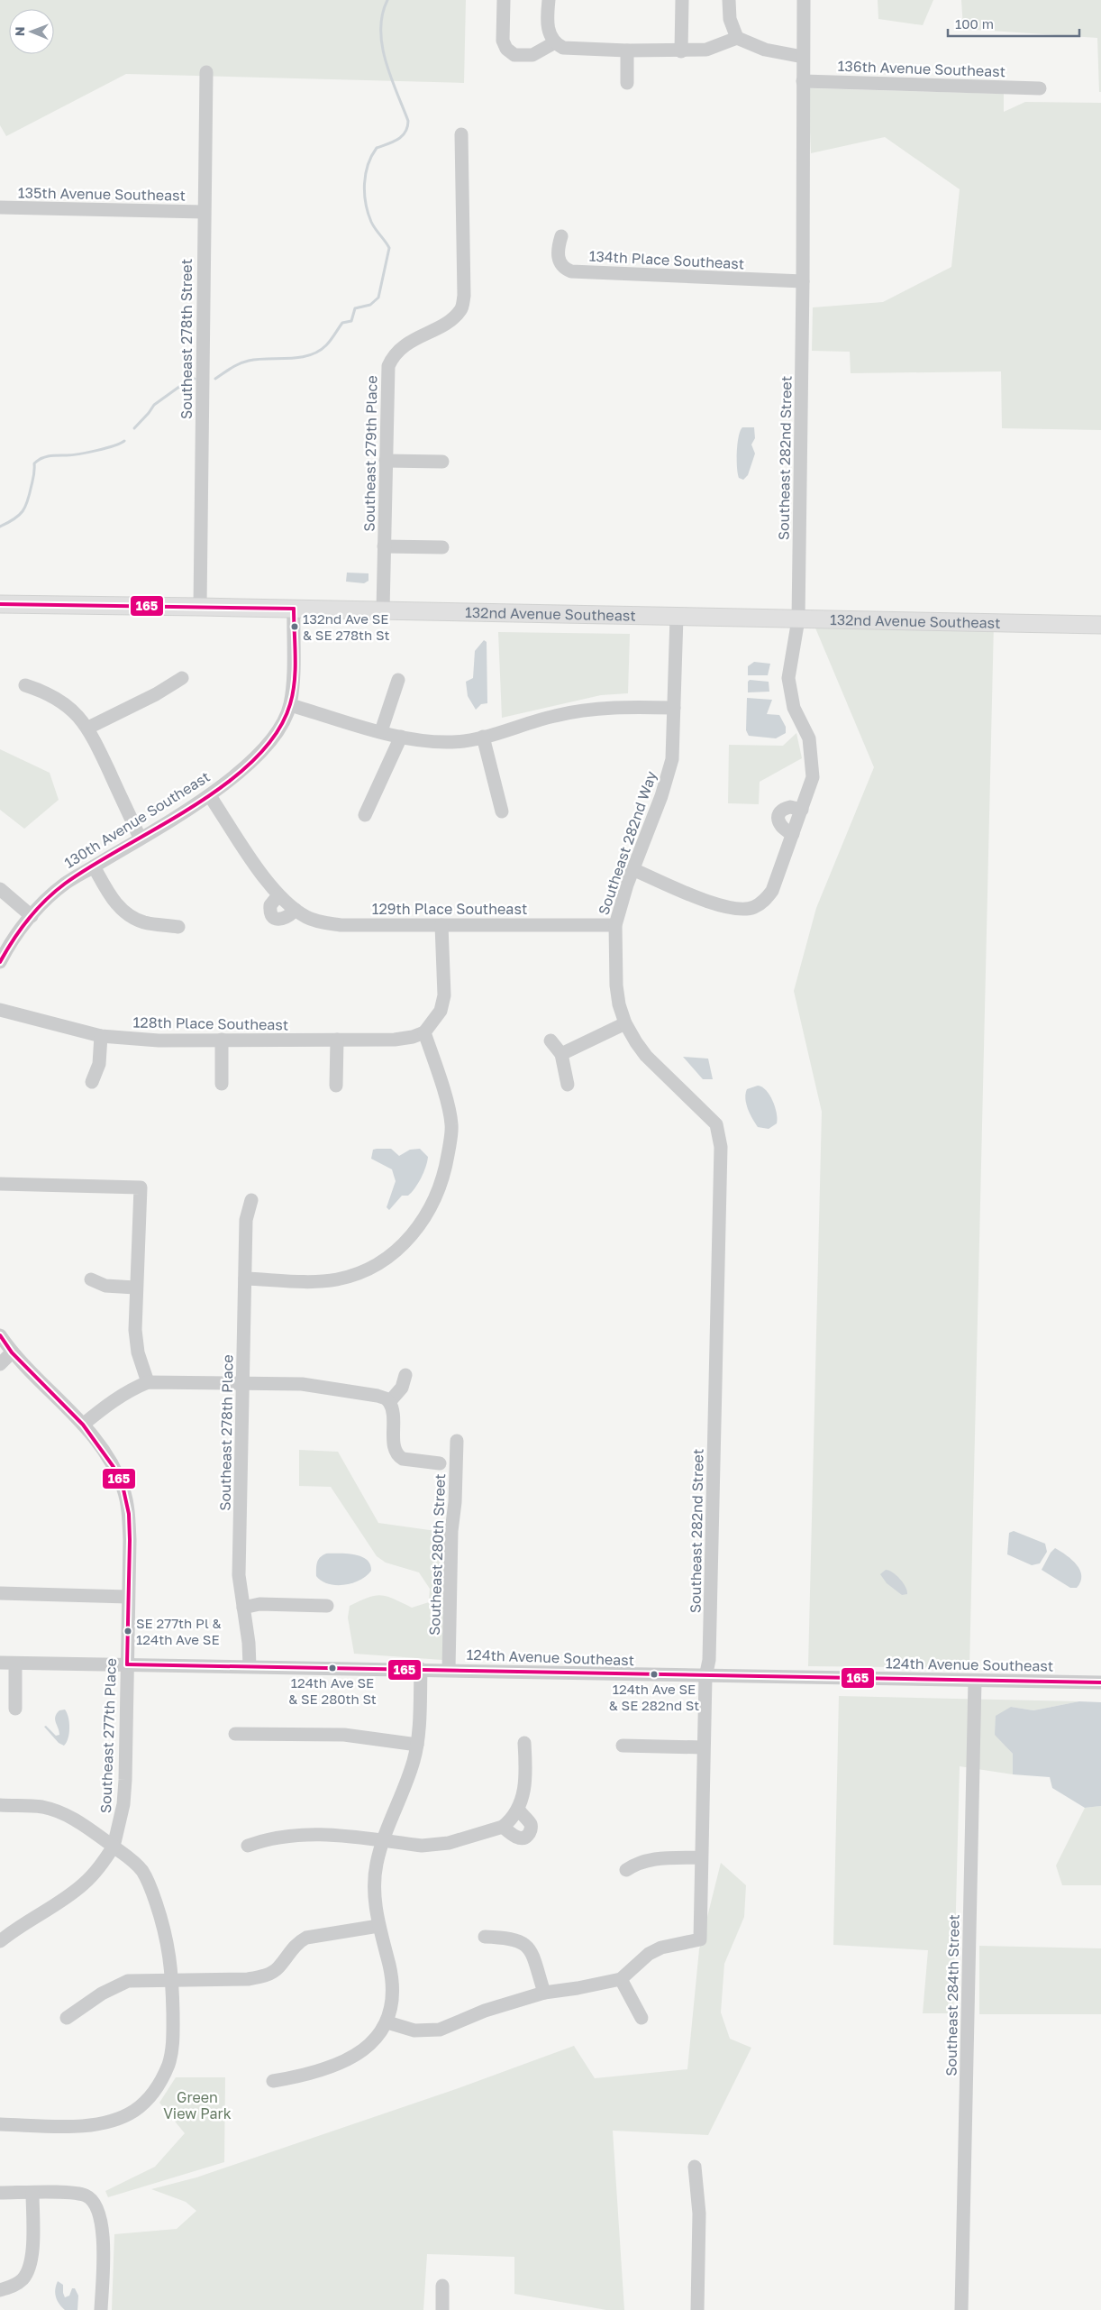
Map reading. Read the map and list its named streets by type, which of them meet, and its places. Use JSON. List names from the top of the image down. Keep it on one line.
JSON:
{"streets":{"main road":["132nd Avenue Southeast"],"street":["136th Avenue Southeast","135th Avenue Southeast","134th Place Southeast","Southeast 278th Street","Southeast 279th Place","Southeast 282nd Street","130th Avenue Southeast","Southeast 282nd Way","129th Place Southeast","128th Place Southeast","Southeast 278th Place","Southeast 280th Street","124th Avenue Southeast","Southeast 277th Place","Southeast 284th Street"]},"crossings":[["136th Avenue Southeast","Southeast 282nd Street"],["135th Avenue Southeast","Southeast 278th Street"],["134th Place Southeast","Southeast 282nd Street"],["Southeast 278th Street","132nd Avenue Southeast"],["Southeast 279th Place","132nd Avenue Southeast"],["Southeast 282nd Street","132nd Avenue Southeast"],["Southeast 282nd Street","Southeast 282nd Way"],["Southeast 282nd Street","124th Avenue Southeast"],["132nd Avenue Southeast","Southeast 282nd Way"],["130th Avenue Southeast","129th Place Southeast"],["Southeast 282nd Way","129th Place Southeast"],["Southeast 278th Place","124th Avenue Southeast"],["Southeast 280th Street","124th Avenue Southeast"],["124th Avenue Southeast","Southeast 277th Place"],["124th Avenue Southeast","Southeast 284th Street"]],"parks":["Green View Park"],"places":["132nd Ave SE & SE 278th St","SE 277th Pl & 124th Ave SE","124th Ave SE & SE 280th St","124th Ave SE & SE 282nd St"],"lines":["transit line 165"],"scale_bar":"100 m","north":"left"}
